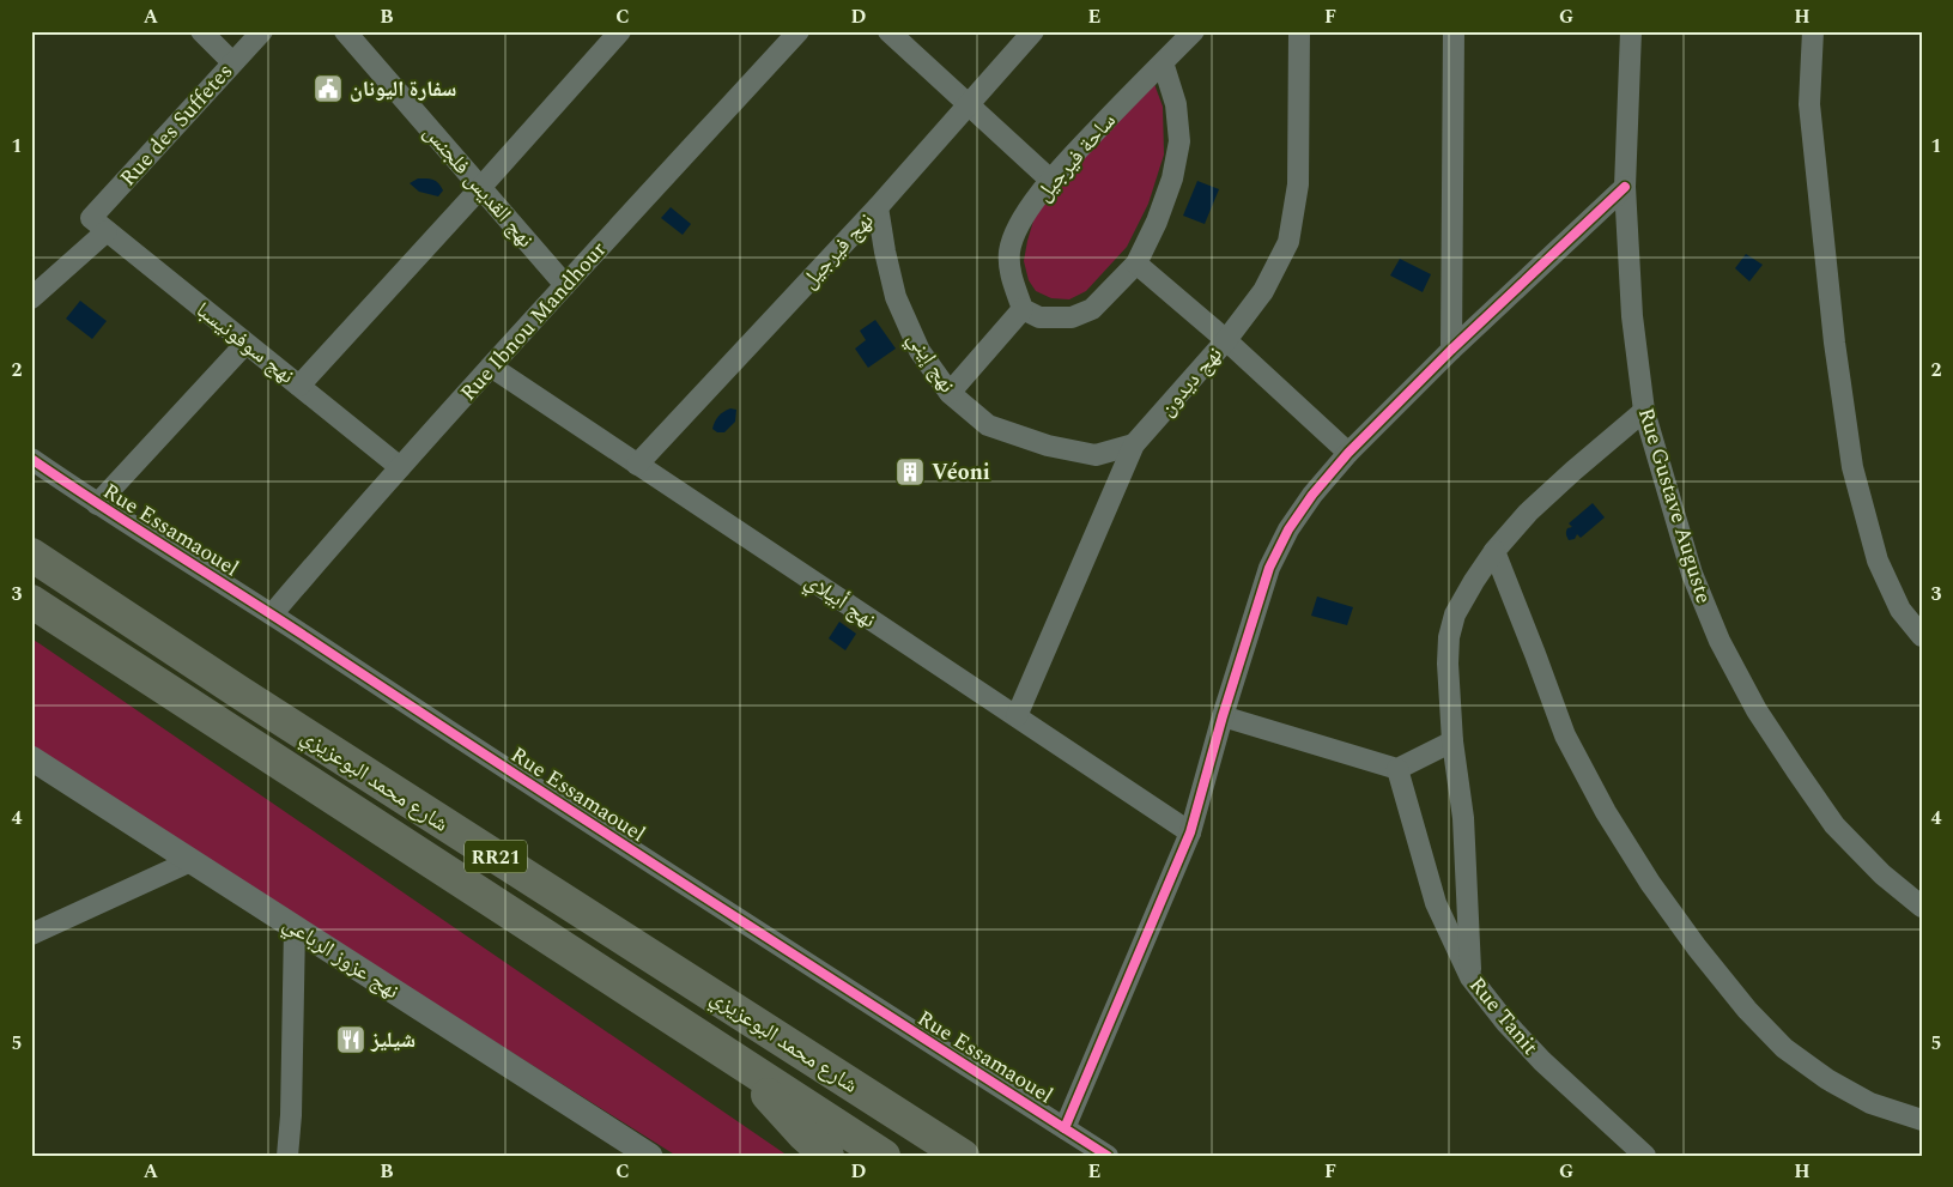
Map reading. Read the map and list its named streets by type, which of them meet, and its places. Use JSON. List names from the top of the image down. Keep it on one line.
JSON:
{"streets":{"highway":["شارع محمد البوعزيزي","RR21"],"street":["Rue des Suffetes","ساحة فيرجيل","نهج القديس فلجنس","نهج فيرجيل","Rue Ibnou Mandhour","نهج سوفونيسبا","نهج إيني","نهج ديدون","Rue Gustave Auguste","Rue Essamaouel","نهج أبيلاي","نهج عزوز الرباعي","Rue Tanit"]},"crossings":[["Rue des Suffetes","نهج سوفونيسبا"],["نهج القديس فلجنس","Rue Ibnou Mandhour"],["نهج فيرجيل","نهج إيني"],["نهج فيرجيل","نهج أبيلاي"],["Rue Ibnou Mandhour","نهج سوفونيسبا"],["Rue Ibnou Mandhour","Rue Essamaouel"],["Rue Ibnou Mandhour","نهج أبيلاي"],["نهج إيني","نهج ديدون"],["نهج ديدون","نهج أبيلاي"]],"places":{"public building":["سفارة اليونان"],"building":["Véoni"],"restaurant":["شيليز"]},"grid":{"columns":["A","B","C","D","E","F","G","H"],"rows":["1","2","3","4","5"]}}
